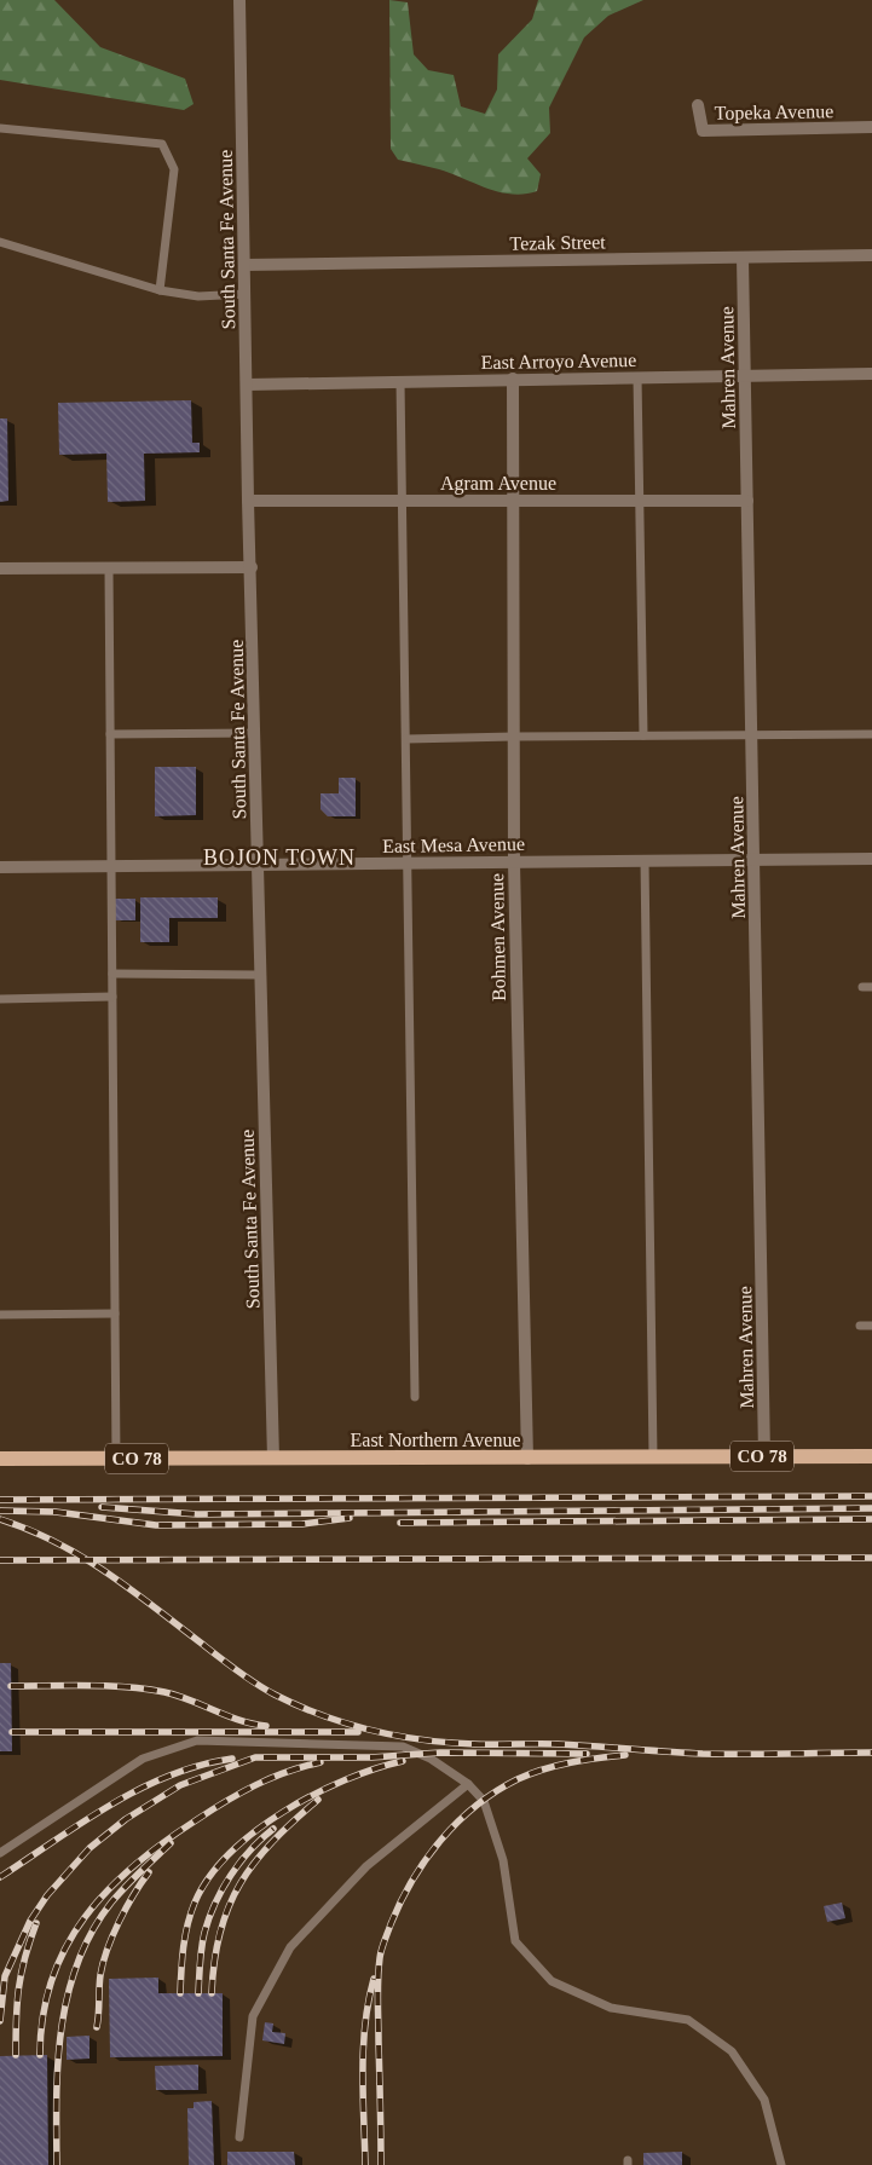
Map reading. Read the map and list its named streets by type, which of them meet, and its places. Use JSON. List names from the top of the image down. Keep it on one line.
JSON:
{"streets":{"main road":["East Northern Avenue","CO 78"],"street":["Topeka Avenue","South Santa Fe Avenue","Tezak Street","East Arroyo Avenue","Mahren Avenue","Agram Avenue","East Mesa Avenue","Bohmen Avenue"]},"crossings":[["South Santa Fe Avenue","Tezak Street"],["South Santa Fe Avenue","East Arroyo Avenue"],["South Santa Fe Avenue","Agram Avenue"],["South Santa Fe Avenue","East Mesa Avenue"],["South Santa Fe Avenue","East Northern Avenue"],["Tezak Street","Mahren Avenue"],["East Arroyo Avenue","Mahren Avenue"],["East Arroyo Avenue","Bohmen Avenue"],["Mahren Avenue","Agram Avenue"],["Mahren Avenue","East Mesa Avenue"],["Mahren Avenue","East Northern Avenue"],["Agram Avenue","Bohmen Avenue"],["East Mesa Avenue","Bohmen Avenue"],["Bohmen Avenue","East Northern Avenue"]],"districts":["BOJON TOWN"]}
